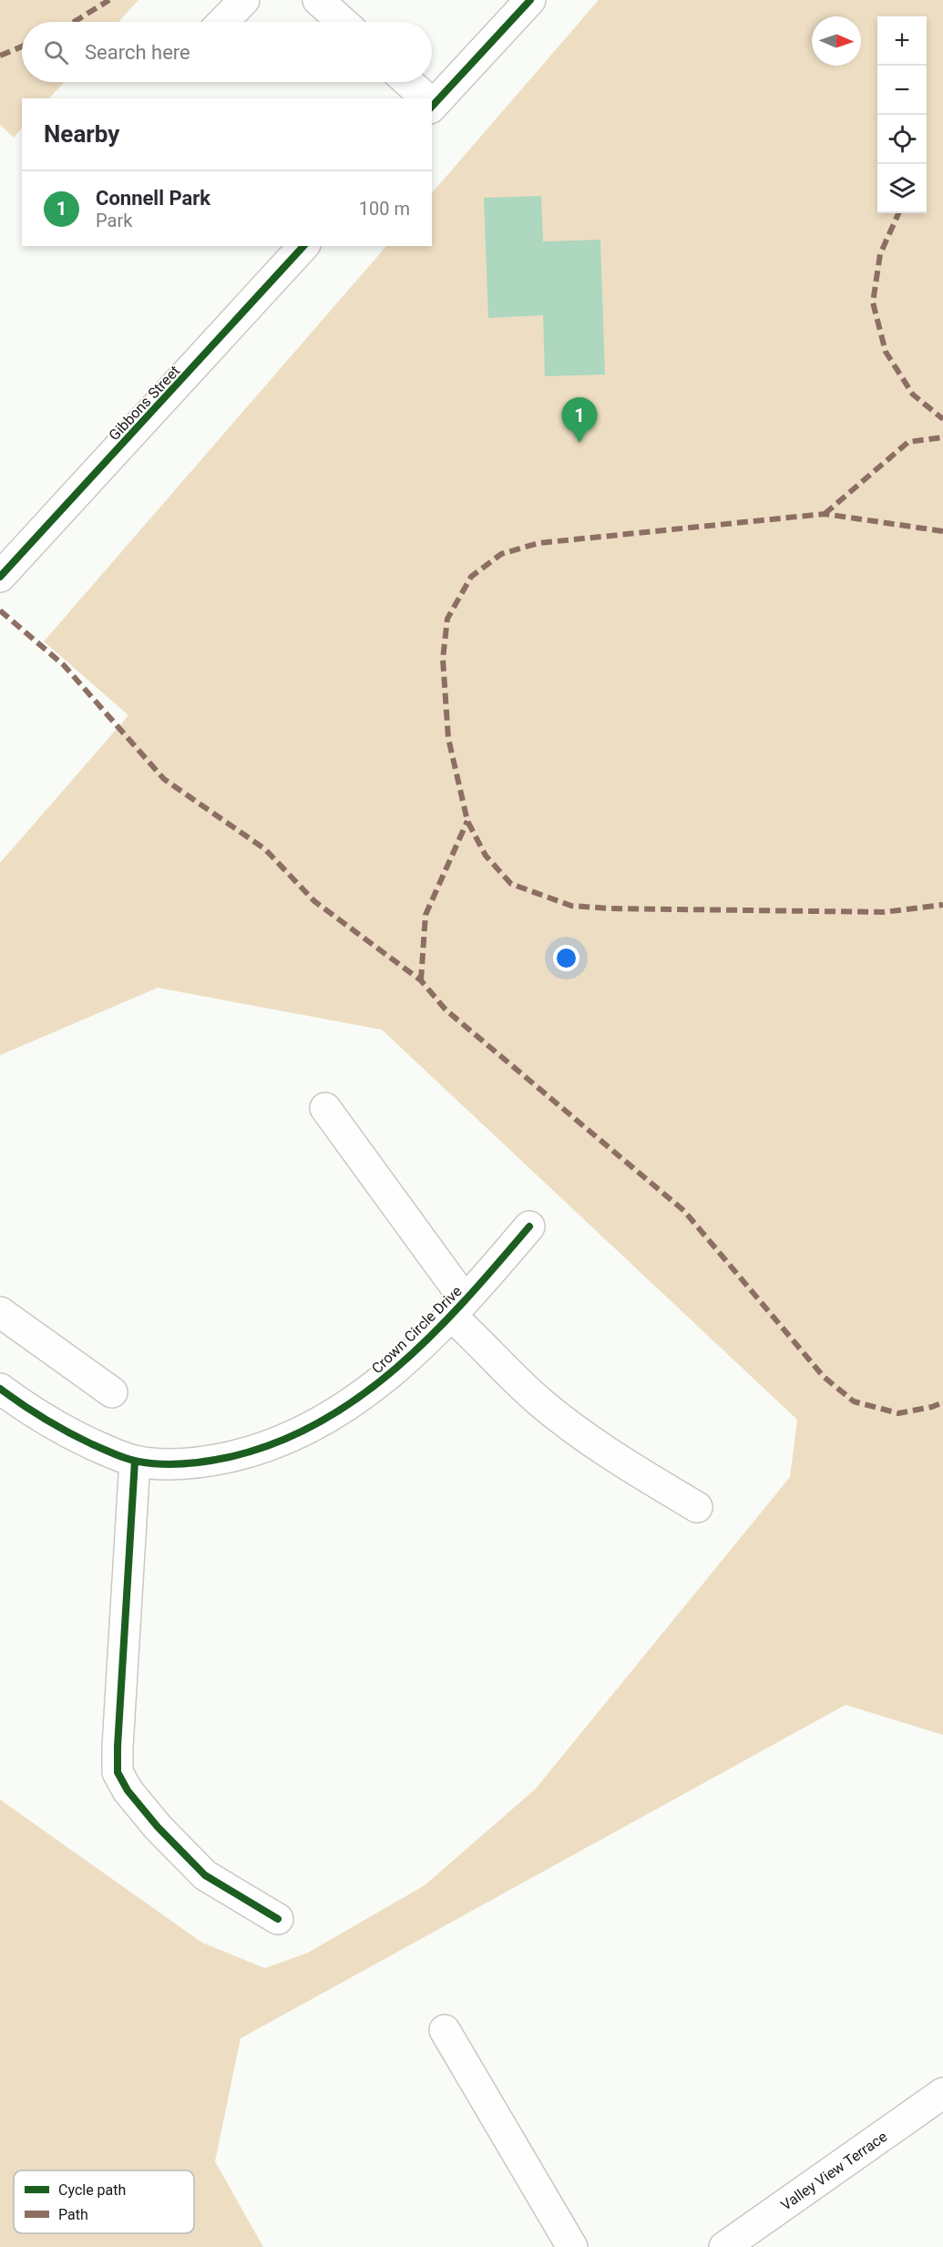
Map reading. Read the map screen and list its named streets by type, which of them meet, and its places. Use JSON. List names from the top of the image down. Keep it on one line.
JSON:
{"streets":{"street":["Gibbons Street","Crown Circle Drive","Valley View Terrace"]},"legend":["Cycle path","Path"],"north":"right","page":{"map_buttons":["+","−"],"search":"Search here","heading":"Nearby","list":[{"mark":"1","name":"Connell Park","note":"Park","value":"100 m"}],"pins":"1"}}
